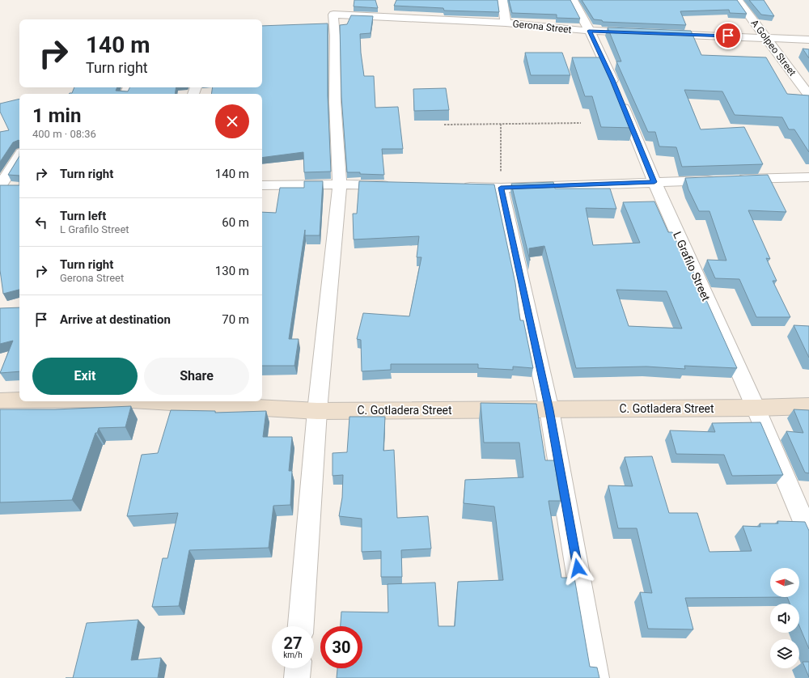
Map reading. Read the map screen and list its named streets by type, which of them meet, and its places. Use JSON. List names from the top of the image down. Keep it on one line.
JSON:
{"streets":{"main road":["C. Gotladera Street"],"street":["Gerona Street","A Golpeo Street","L Grafilo Street"]},"crossings":[["Gerona Street","L Grafilo Street"],["L Grafilo Street","C. Gotladera Street"]],"north":"left","page":{"turn":["140 m","Turn right"],"heading":["1 min","400 m · 08:36"],"list":[{"name":"Turn right","value":"140 m"},{"name":"Turn left","note":"L Grafilo Street","value":"60 m"},{"name":"Turn right","note":"Gerona Street","value":"130 m"},{"name":"Arrive at destination","value":"70 m"}],"buttons":["Exit","Share"],"speed":"27 km/h","limit":"30"}}
